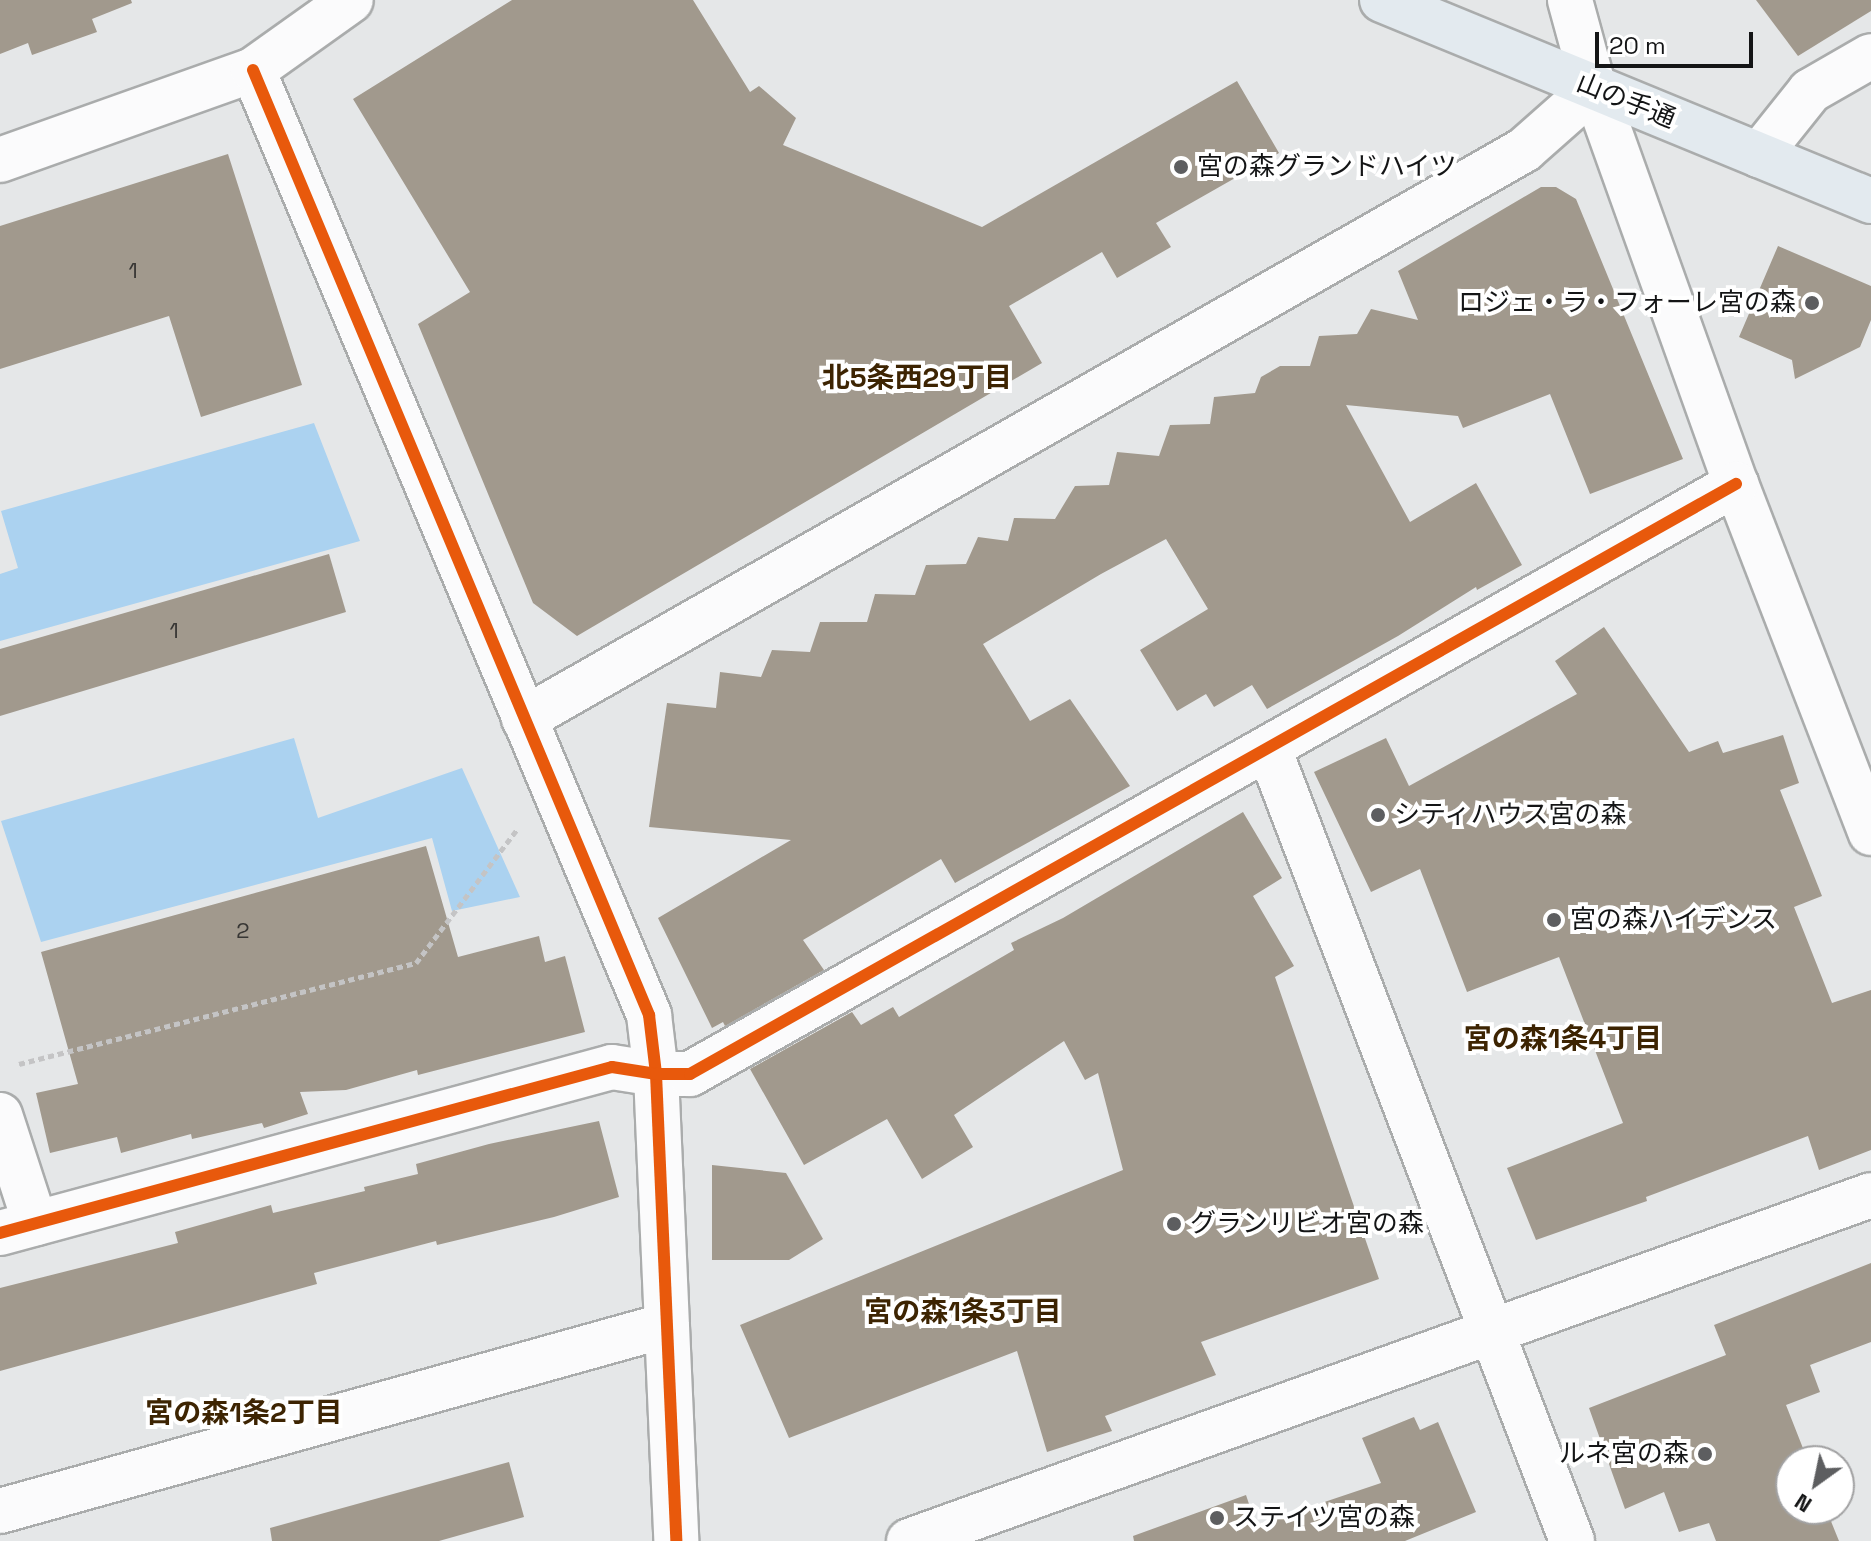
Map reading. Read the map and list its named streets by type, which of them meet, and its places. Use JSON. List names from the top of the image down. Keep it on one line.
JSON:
{"streets":{"main road":["山の手通"]},"districts":["北5条西29丁目","宮の森1条4丁目","宮の森1条3丁目","宮の森1条2丁目"],"places":["宮の森グランドハイツ","ロジェ・ラ・フォーレ宮の森","シティハウス宮の森","宮の森ハイデンス","グランリビオ宮の森","ルネ宮の森","ステイツ宮の森"],"house_numbers":["1","1","2"],"scale_bar":"20 m","north":"bottom left"}
